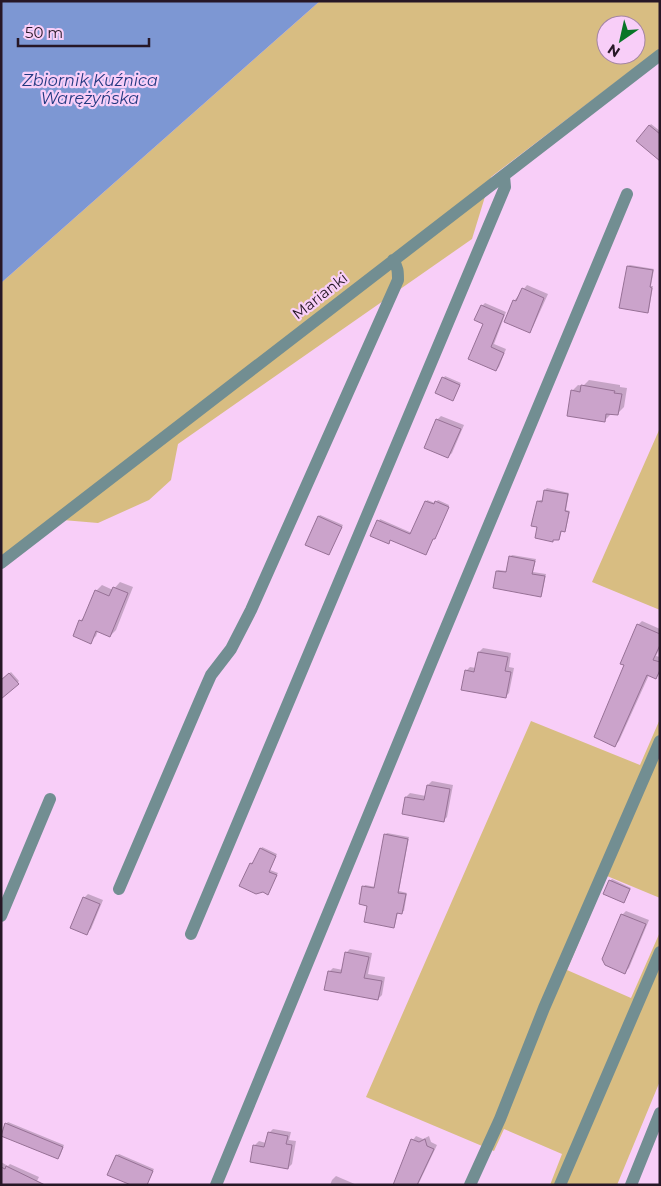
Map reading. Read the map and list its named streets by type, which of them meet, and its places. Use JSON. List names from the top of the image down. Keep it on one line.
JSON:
{"streets":{"street":["Marianki"]},"water":["Zbiornik Kuźnica Warężyńska"],"scale_bar":"50 m","north":"bottom left"}
